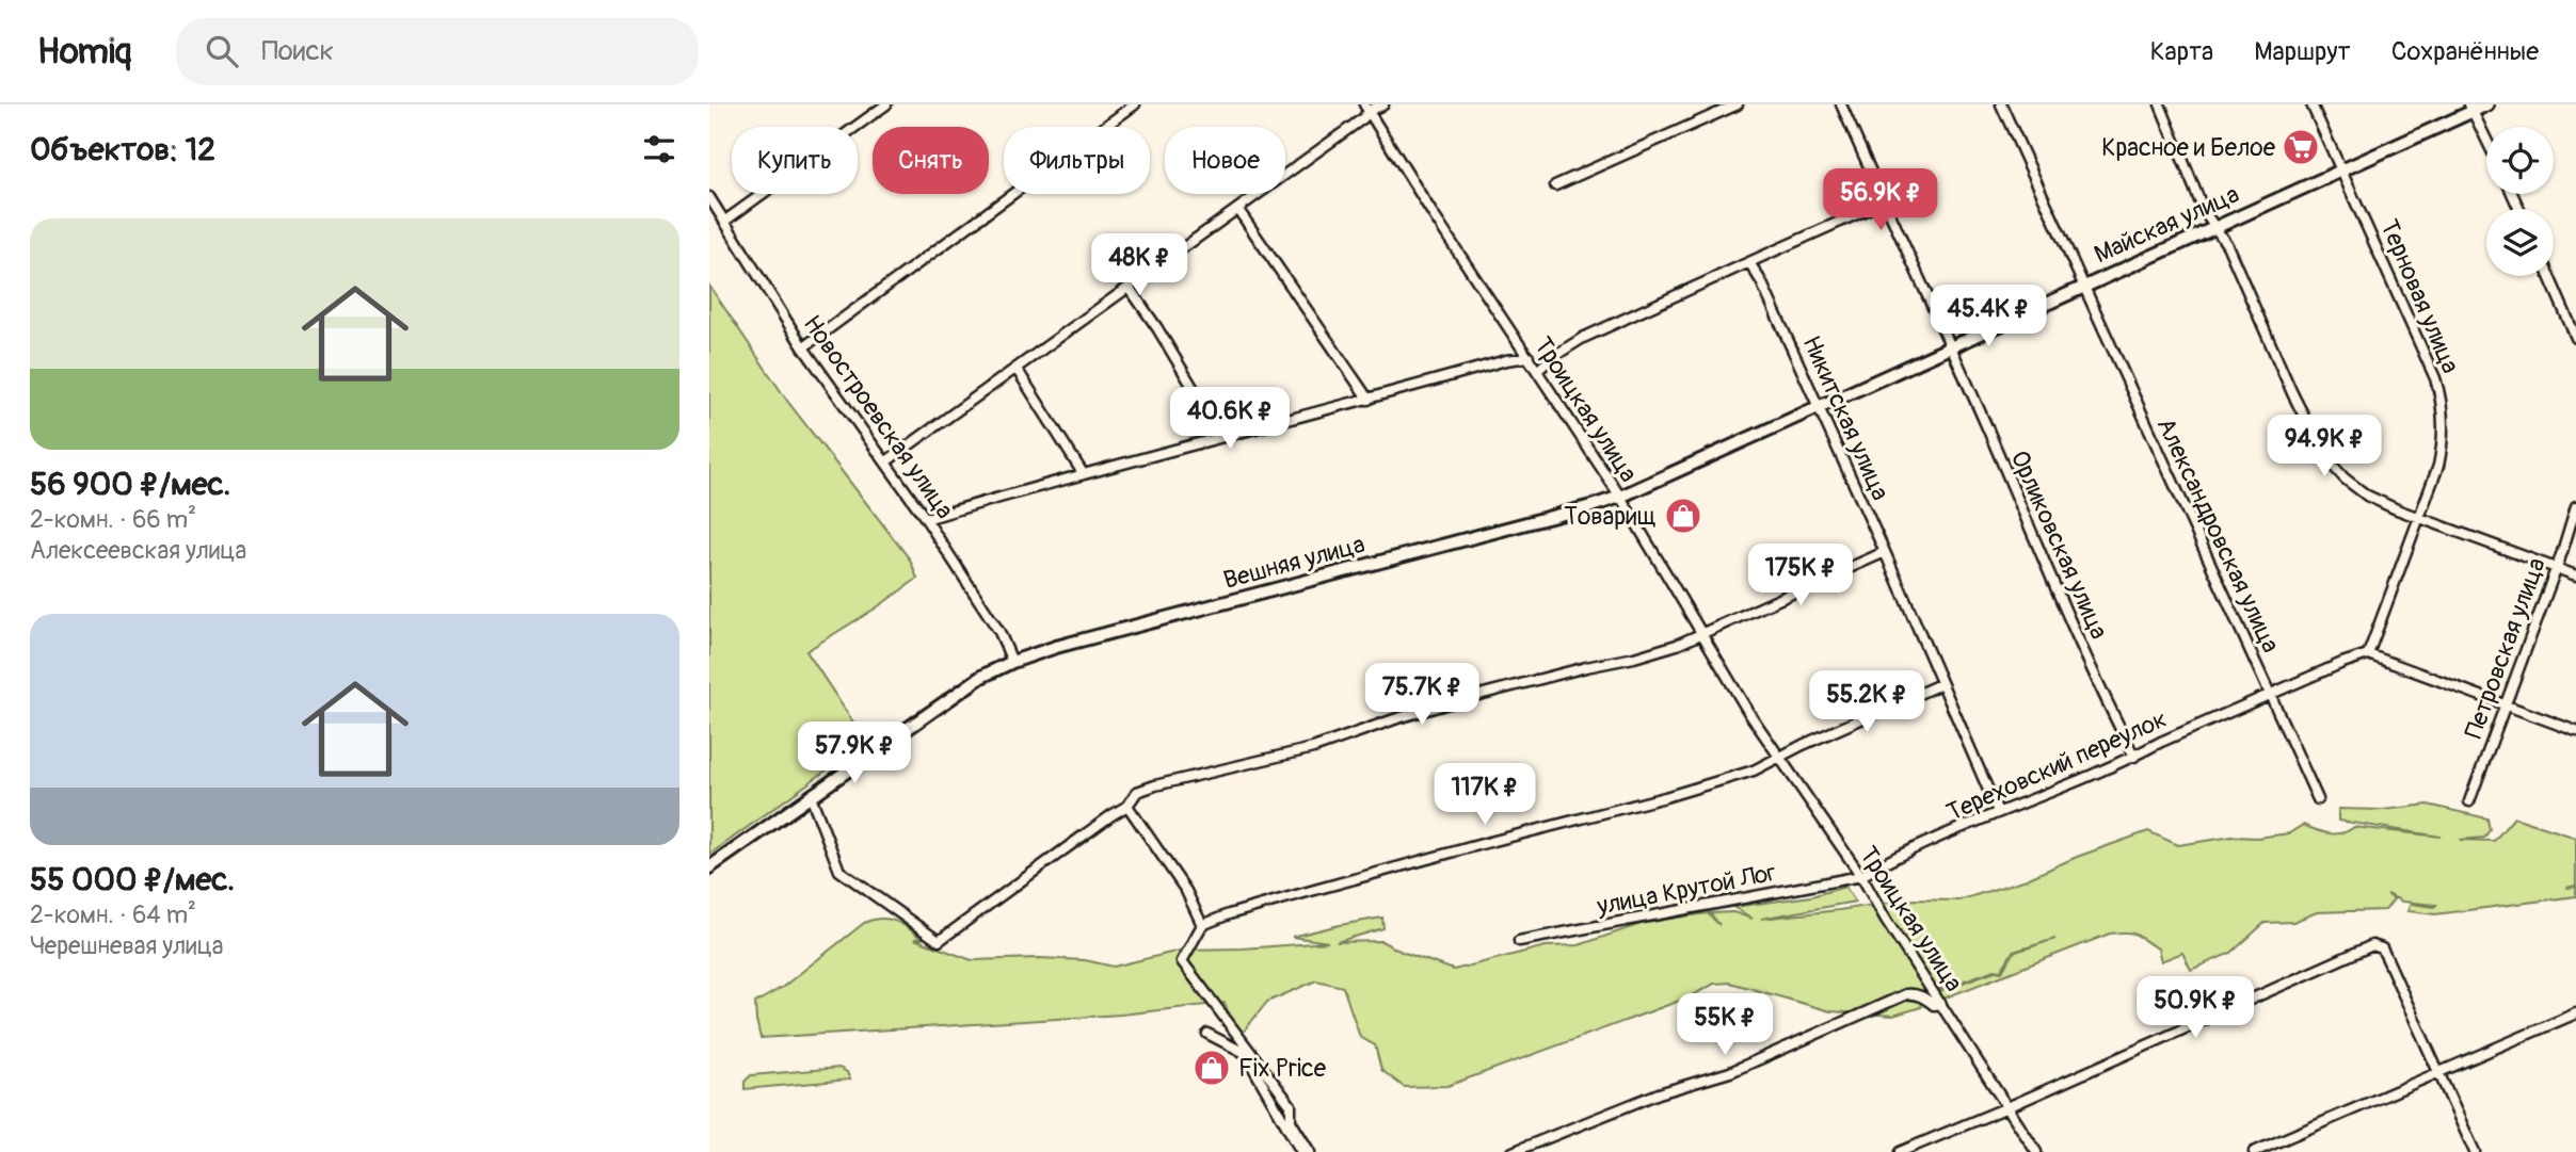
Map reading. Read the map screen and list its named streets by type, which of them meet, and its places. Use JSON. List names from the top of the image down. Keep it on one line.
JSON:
{"streets":{"street":["Майская улица","Терновая улица","Троицкая улица","Новостроевская улица","Никитская улица","Александровская улица","Орликовская улица","Вешняя улица","Петровская улица","Тереховский переулок","улица Крутой Лог"]},"crossings":[["Майская улица","Терновая улица"],["Майская улица","Троицкая улица"],["Майская улица","Никитская улица"],["Майская улица","Александровская улица"],["Майская улица","Орликовская улица"],["Майская улица","Вешняя улица"],["Терновая улица","Тереховский переулок"],["Троицкая улица","Вешняя улица"],["Троицкая улица","Тереховский переулок"],["Троицкая улица","улица Крутой Лог"],["Новостроевская улица","Вешняя улица"],["Никитская улица","Тереховский переулок"],["Александровская улица","Тереховский переулок"],["Орликовская улица","Тереховский переулок"],["Тереховский переулок","улица Крутой Лог"]],"places":{"supermarket":["Красное и Белое"],"shop":["Товарищ","Fix Price"]},"page":{"header":"Homiq","search":"Поиск","nav":["Карта","Маршрут","Сохранённые"],"heading":"Объектов: 12","chip":["Купить","Снять","Фильтры","Новое"],"price":["56.9K ₽","48K ₽","45.4K ₽","40.6K ₽","94.9K ₽","175K ₽","75.7K ₽","55.2K ₽","57.9K ₽","117K ₽","50.9K ₽","55K ₽"],"list":[{"name":"56 900 ₽/мес.","note":"2-комн. · 66 m² · Алексеевская улица"},{"name":"55 000 ₽/мес.","note":"2-комн. · 64 m² · Черешневая улица"}]}}
